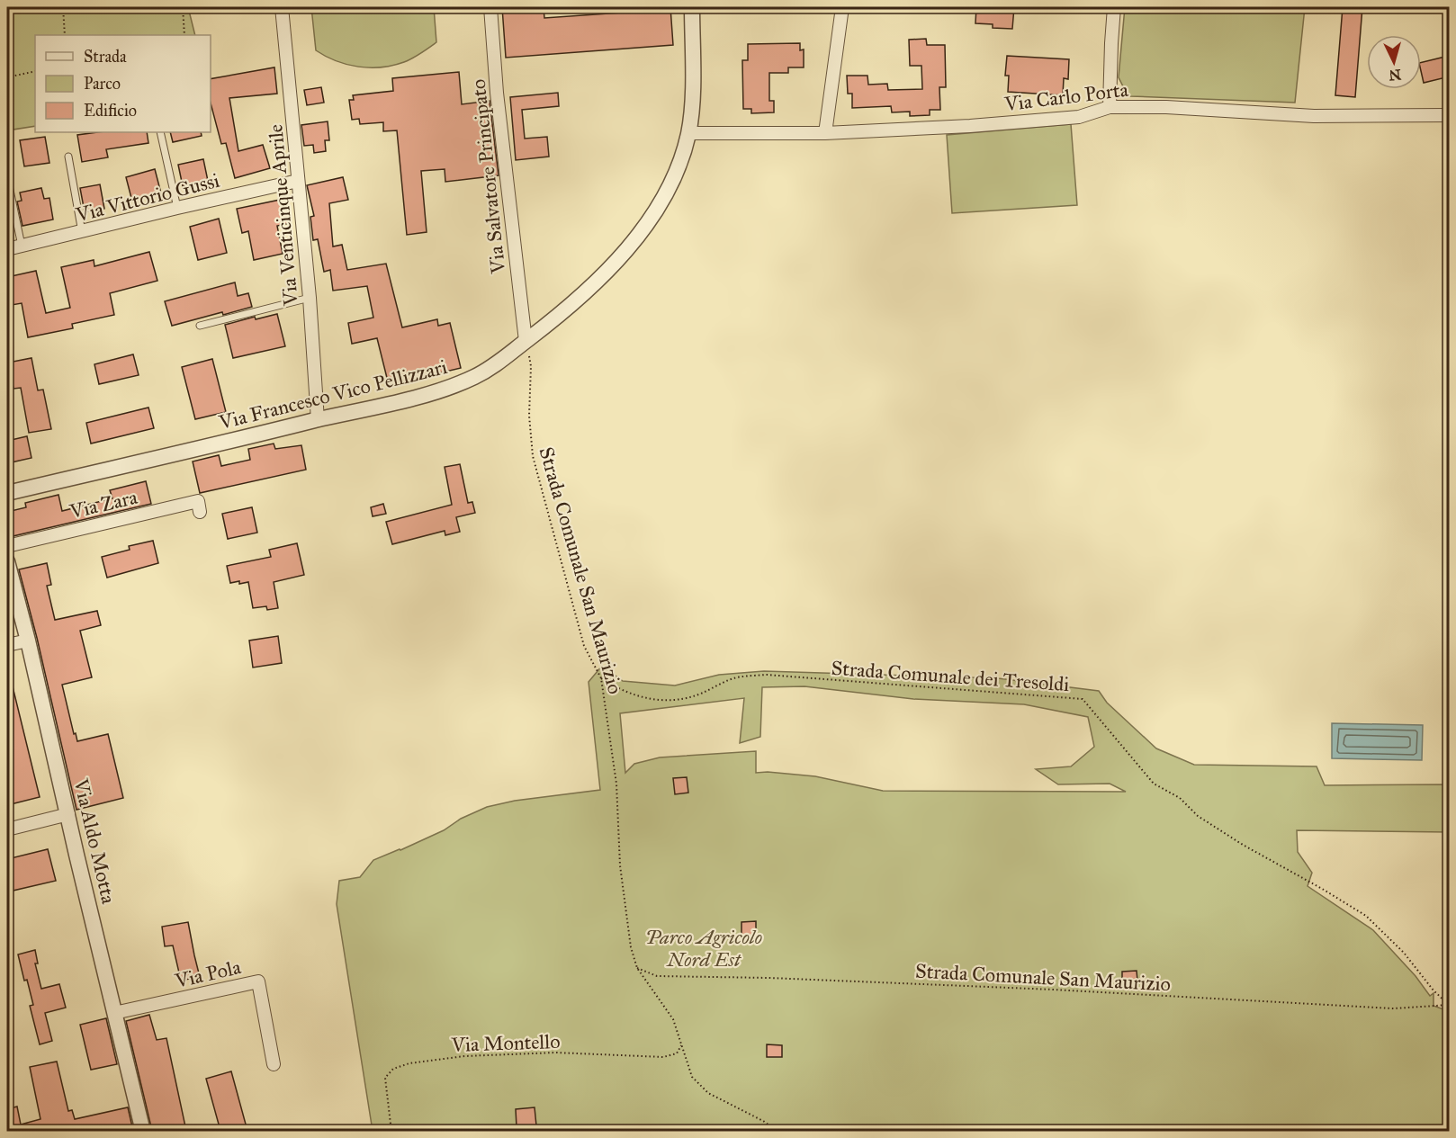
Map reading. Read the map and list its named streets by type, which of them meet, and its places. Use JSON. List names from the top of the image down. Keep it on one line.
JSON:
{"streets":{"street":["Via Carlo Porta","Via Salvatore Principato","Via Vittorio Gussi","Via Venticinque Aprile","Via Francesco Vico Pellizzari","Via Zara","Via Aldo Motta","Via Pola"],"path":["Strada Comunale San Maurizio","Strada Comunale dei Tresoldi","Via Montello"]},"crossings":[["Via Carlo Porta","Via Francesco Vico Pellizzari"],["Via Salvatore Principato","Via Francesco Vico Pellizzari"],["Via Salvatore Principato","Strada Comunale San Maurizio"],["Via Vittorio Gussi","Via Venticinque Aprile"],["Via Venticinque Aprile","Via Francesco Vico Pellizzari"],["Via Francesco Vico Pellizzari","Strada Comunale San Maurizio"],["Strada Comunale San Maurizio","Strada Comunale dei Tresoldi"],["Strada Comunale San Maurizio","Via Montello"],["Via Aldo Motta","Via Pola"]],"parks":["Parco Agricolo Nord Est"],"legend":["Strada","Parco","Edificio"],"north":"bottom"}
